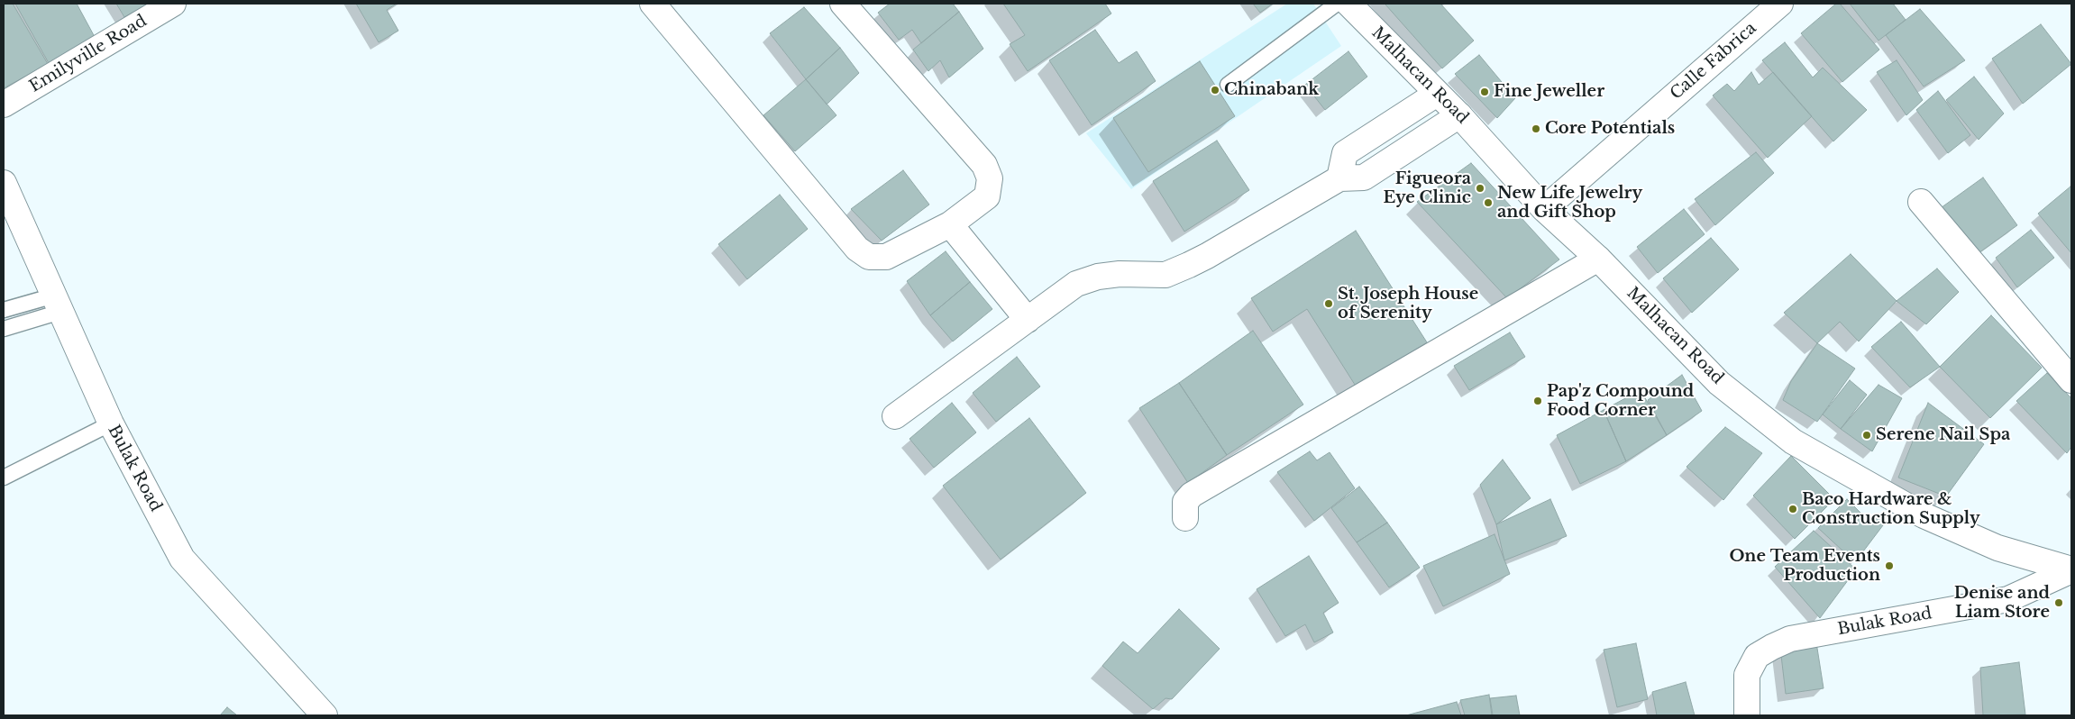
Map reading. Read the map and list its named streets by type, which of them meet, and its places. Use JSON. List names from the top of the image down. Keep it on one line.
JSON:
{"streets":{"street":["Emilyville Road","Calle Fabrica","Malhacan Road","Bulak Road"]},"crossings":[["Calle Fabrica","Malhacan Road"],["Malhacan Road","Bulak Road"]],"places":["Chinabank","Fine Jeweller","Core Potentials","Figueora Eye Clinic","New Life Jewelry and Gift Shop","St. Joseph House of Serenity","Pap'z Compound Food Corner","Serene Nail Spa","Baco Hardware & Construction Supply","One Team Events Production","Denise and Liam Store"]}
